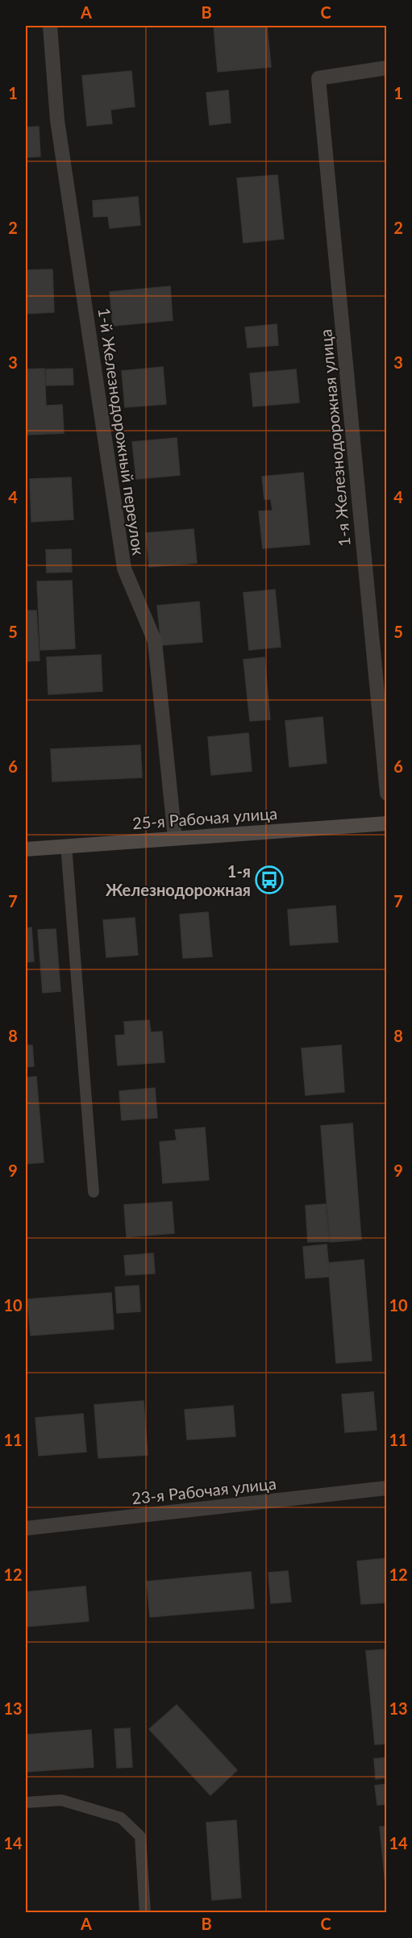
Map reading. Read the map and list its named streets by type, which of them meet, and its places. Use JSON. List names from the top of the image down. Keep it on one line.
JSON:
{"streets":{"main road":["25-я Рабочая улица"],"street":["1-й Железнодорожный переулок","1-я Железнодорожная улица","23-я Рабочая улица"]},"crossings":[["1-й Железнодорожный переулок","25-я Рабочая улица"]],"places":{"bus stop":["1-я Железнодорожная"]},"grid":{"columns":["A","B","C"],"rows":["1","2","3","4","5","6","7","8","9","10","11","12","13","14"]}}
